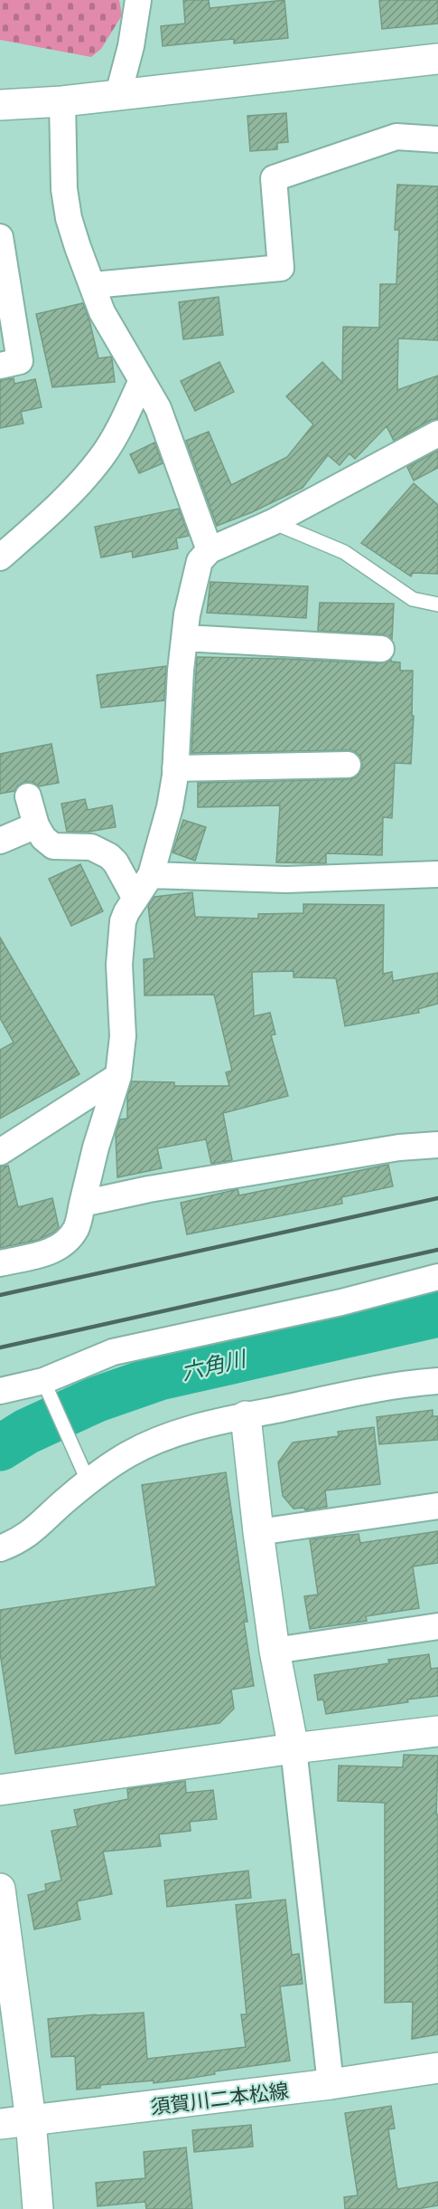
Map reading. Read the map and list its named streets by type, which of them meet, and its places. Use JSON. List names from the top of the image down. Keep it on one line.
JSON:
{"streets":{"street":["須賀川二本松線"]},"water":["六角川"]}
